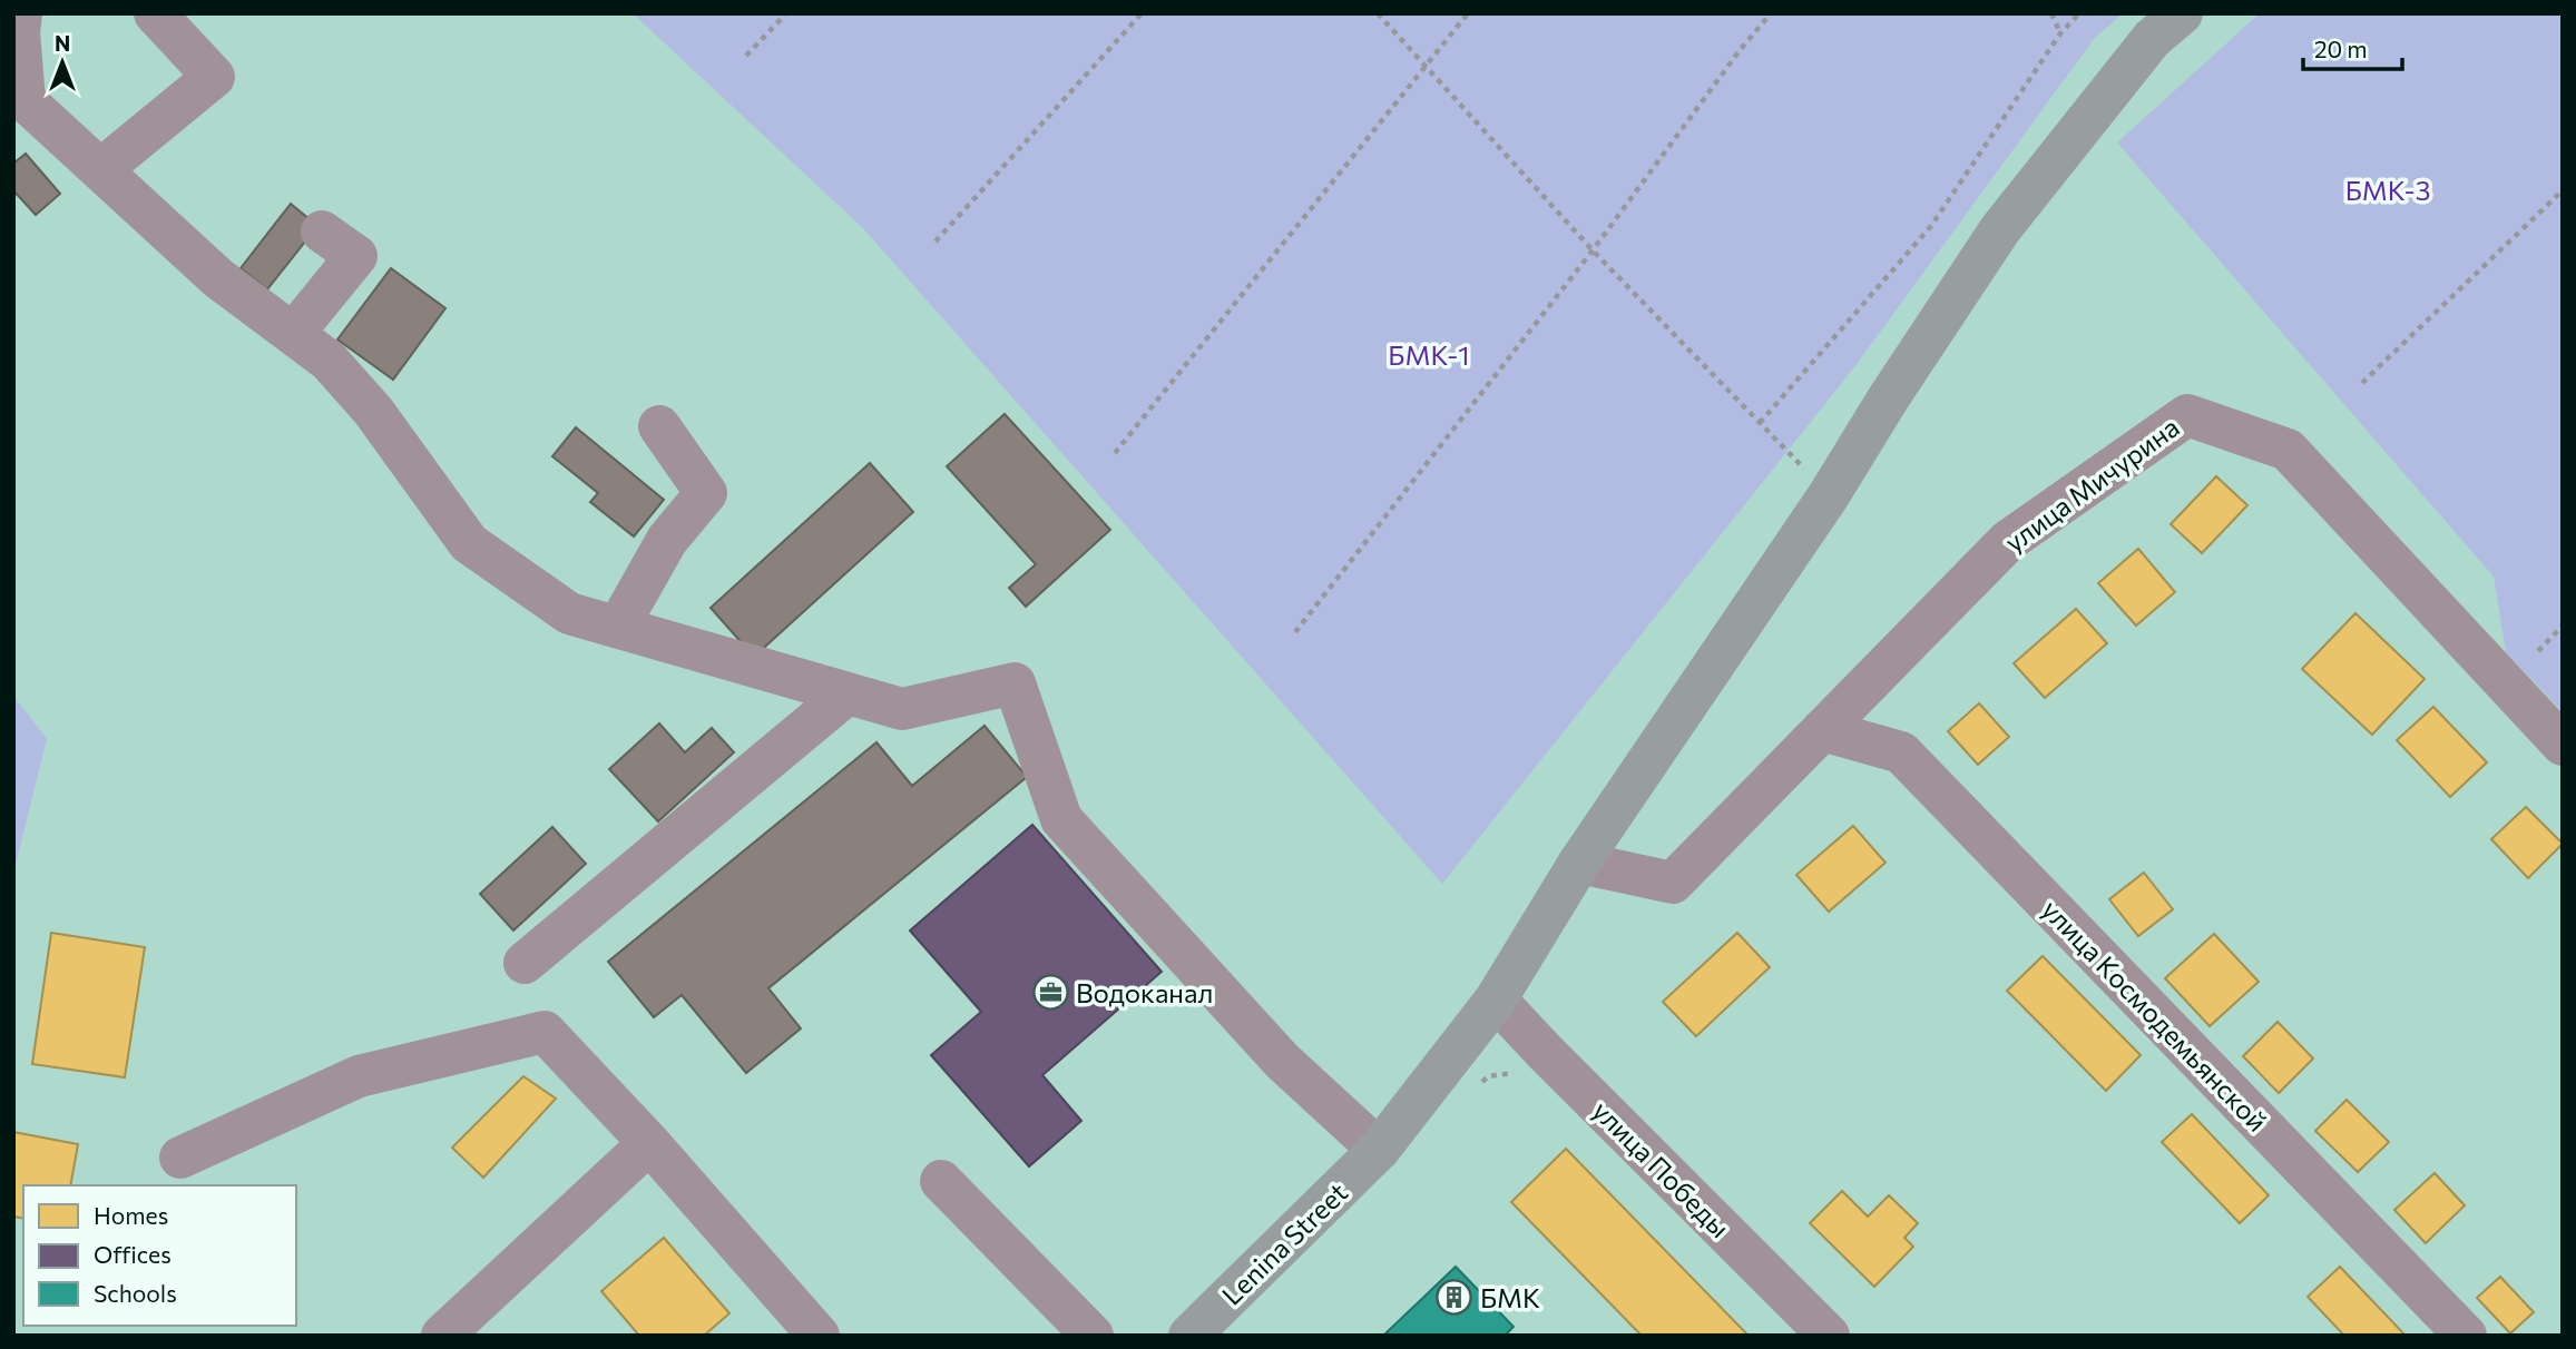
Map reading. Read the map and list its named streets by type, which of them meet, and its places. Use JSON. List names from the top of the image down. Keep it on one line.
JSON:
{"streets":{"main road":["Lenina Street"],"street":["улица Мичурина","улица Космодемьянской","улица Победы"]},"crossings":[["улица Мичурина","улица Космодемьянской"],["улица Мичурина","Lenina Street"],["улица Победы","Lenina Street"]],"parks":["БМК-3","БМК-1"],"places":{"office":["Водоканал"],"building":["БМК"]},"legend":["Homes","Offices","Schools"],"scale_bar":"20 m","north":"top"}
